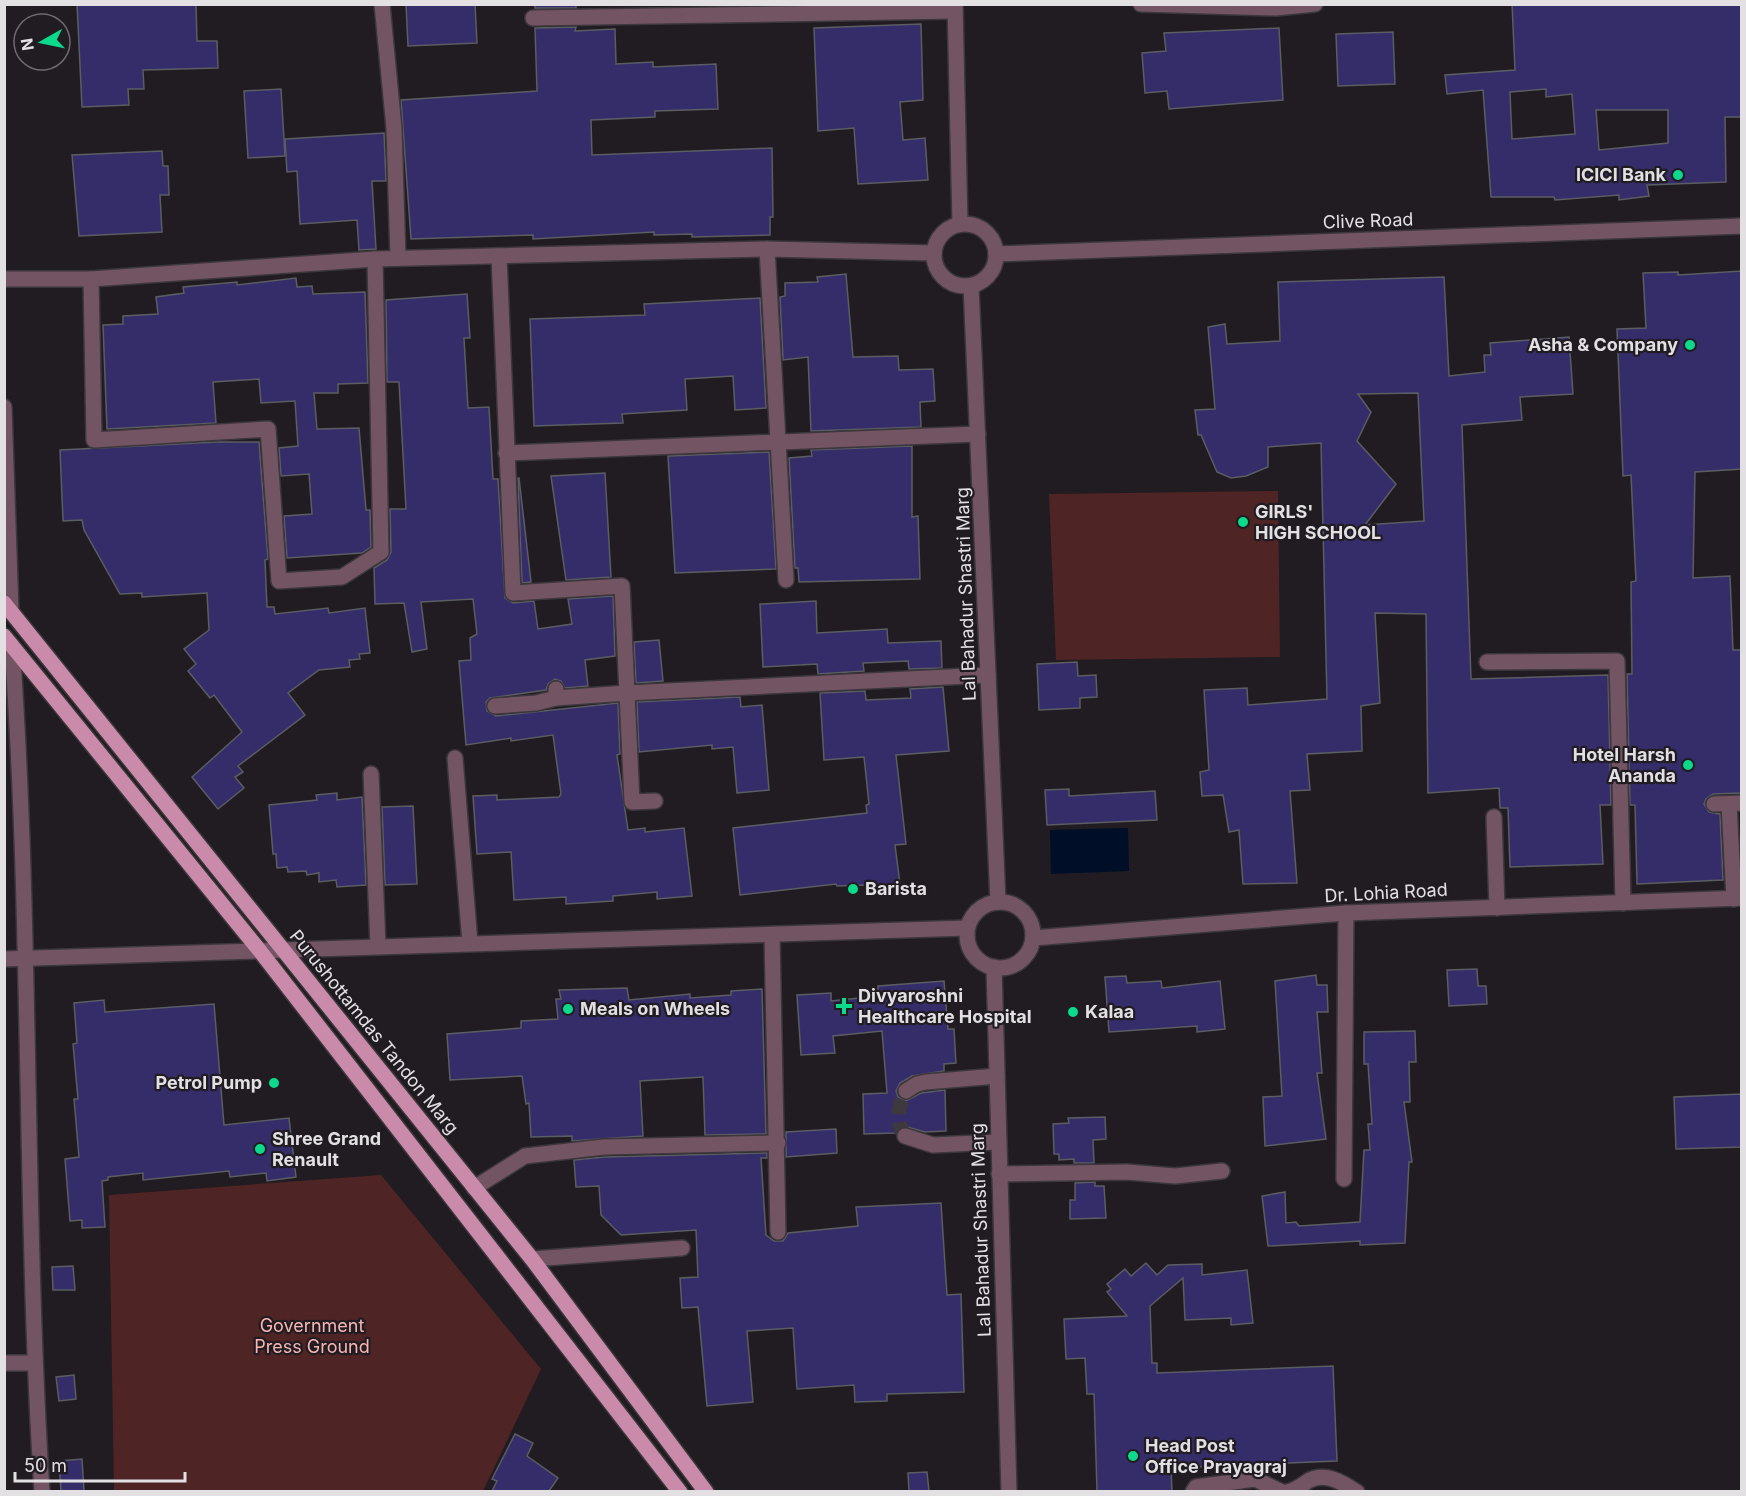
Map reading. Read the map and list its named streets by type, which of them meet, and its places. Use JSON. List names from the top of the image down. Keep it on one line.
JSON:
{"streets":{"main road":["Purushottamdas Tandon Marg"],"street":["Clive Road","Lal Bahadur Shastri Marg","Dr. Lohia Road"]},"crossings":[["Clive Road","Lal Bahadur Shastri Marg"],["Lal Bahadur Shastri Marg","Dr. Lohia Road"]],"parks":["Government Press Ground"],"places":{"other":["ICICI Bank","Asha & Company","GIRLS' HIGH SCHOOL","Hotel Harsh Ananda","Barista","Meals on Wheels","Kalaa","Petrol Pump","Shree Grand Renault","Head Post Office Prayagraj"],"health":["Divyaroshni Healthcare Hospital"]},"scale_bar":"50 m","north":"left"}
